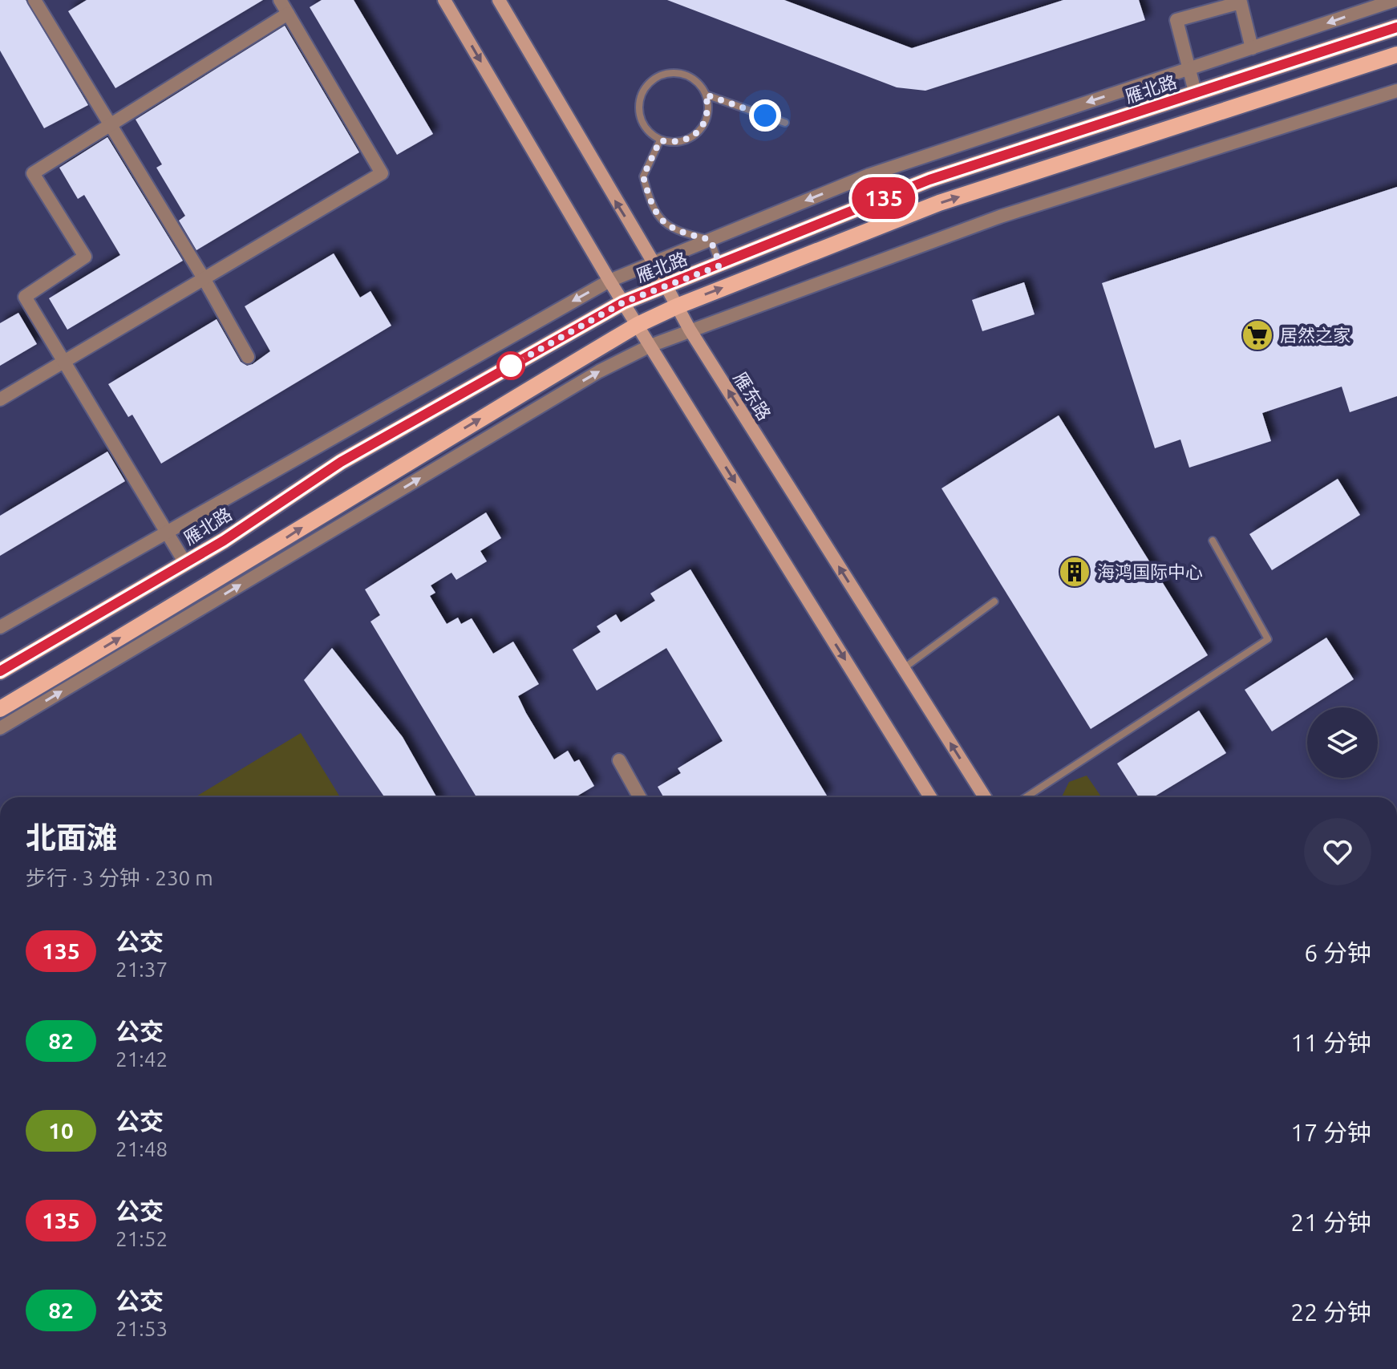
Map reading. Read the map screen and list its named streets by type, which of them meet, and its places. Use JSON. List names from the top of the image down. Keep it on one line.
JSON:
{"streets":{"main road":["雁北路","雁东路"]},"crossings":[["雁北路","雁东路"]],"places":{"supermarket":["居然之家"],"building":["海鸿国际中心"]},"lines":["bus line 135"],"page":{"on_map":"135","heading":["北面滩","步行 · 3 分钟 · 230 m"],"list":[{"mark":"135","name":"公交","note":"21:37","value":"6 分钟"},{"mark":"82","name":"公交","note":"21:42","value":"11 分钟"},{"mark":"10","name":"公交","note":"21:48","value":"17 分钟"},{"mark":"135","name":"公交","note":"21:52","value":"21 分钟"},{"mark":"82","name":"公交","note":"21:53","value":"22 分钟"}]}}
